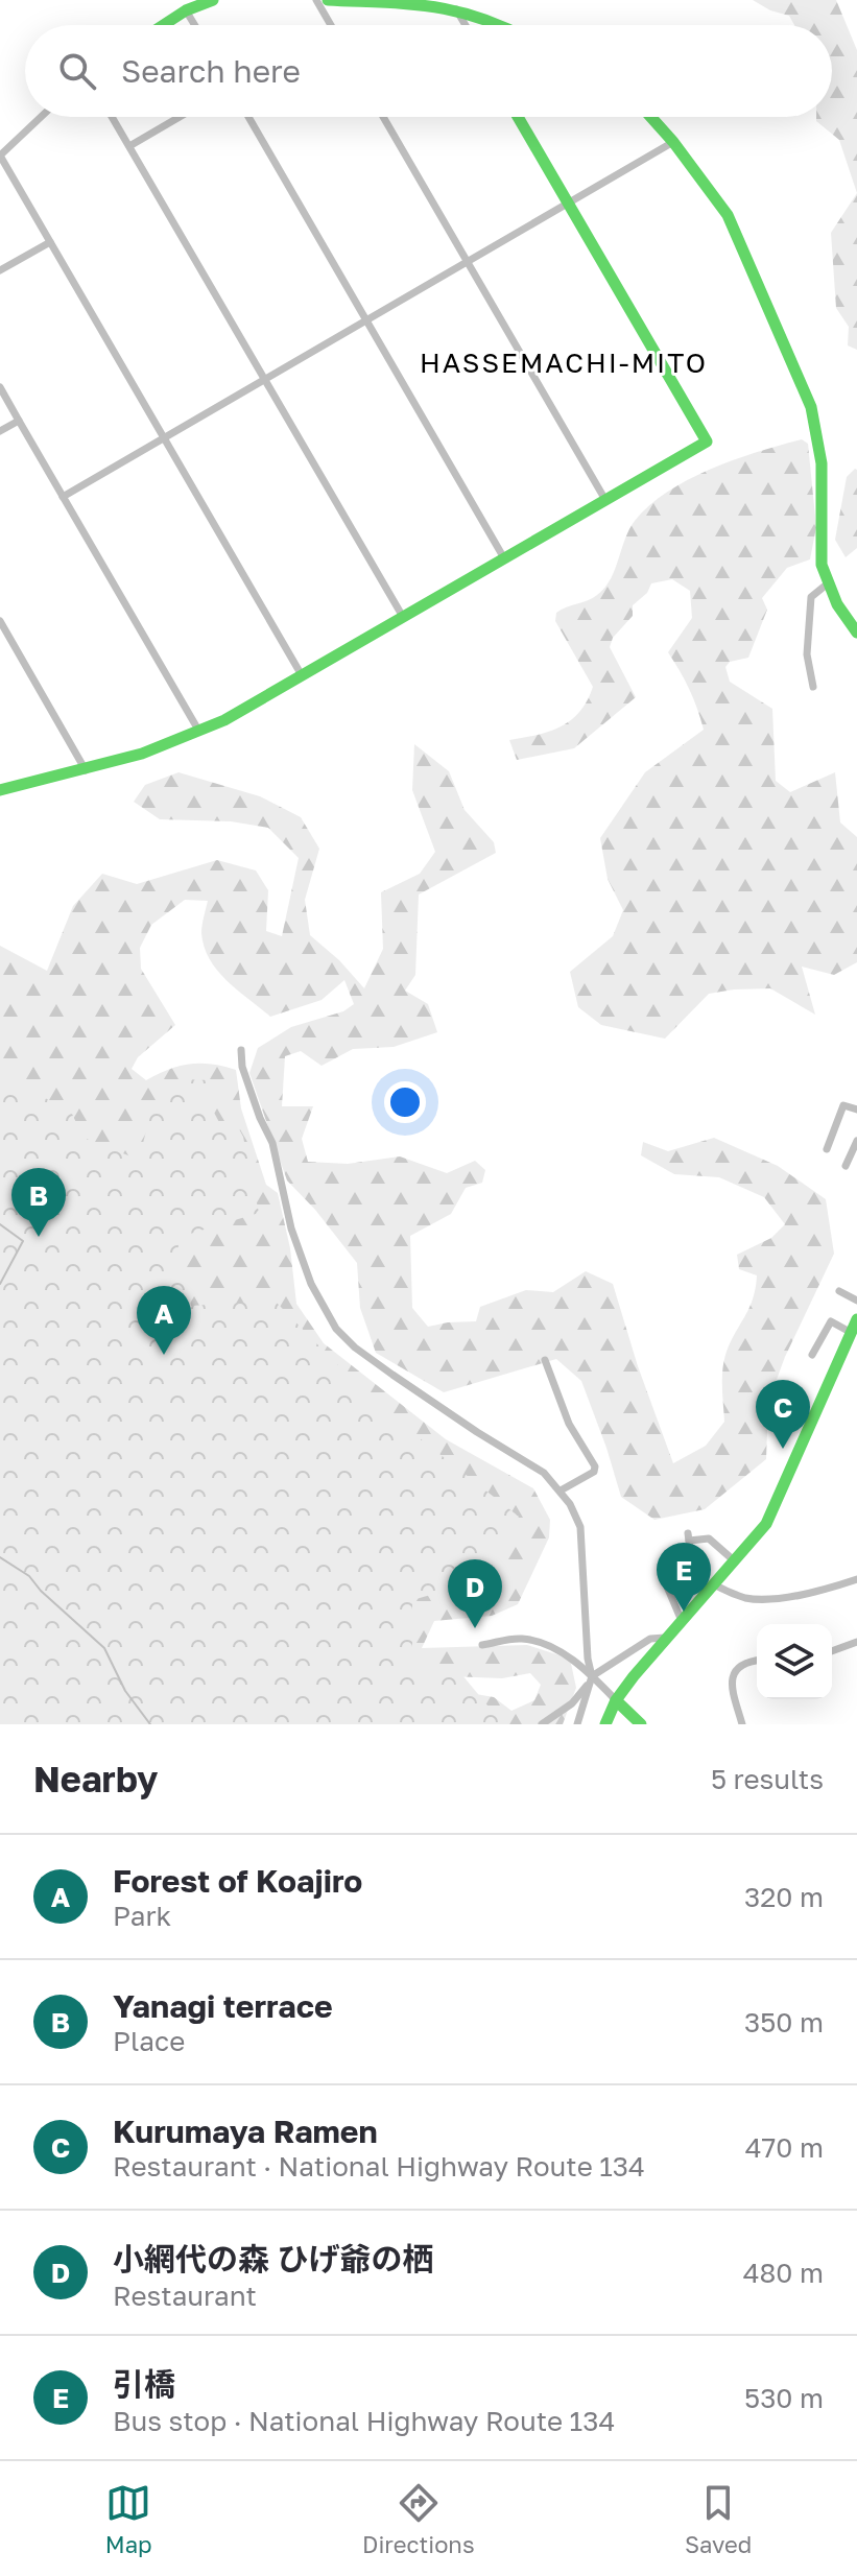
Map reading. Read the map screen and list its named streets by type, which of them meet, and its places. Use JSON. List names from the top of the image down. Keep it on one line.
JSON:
{"districts":["HASSEMACHI-MITO"],"page":{"search":"Search here","pins":["B","A","C","E","D"],"heading":["Nearby","5 results"],"list":[{"mark":"A","name":"Forest of Koajiro","note":"Park","value":"320 m"},{"mark":"B","name":"Yanagi terrace","note":"Place","value":"350 m"},{"mark":"C","name":"Kurumaya Ramen","note":"Restaurant · National Highway Route 134","value":"470 m"},{"mark":"D","name":"小網代の森 ひげ爺の栖","note":"Restaurant","value":"480 m"},{"mark":"E","name":"引橋","note":"Bus stop · National Highway Route 134","value":"530 m"}],"nav":["Map","Directions","Saved"]}}
